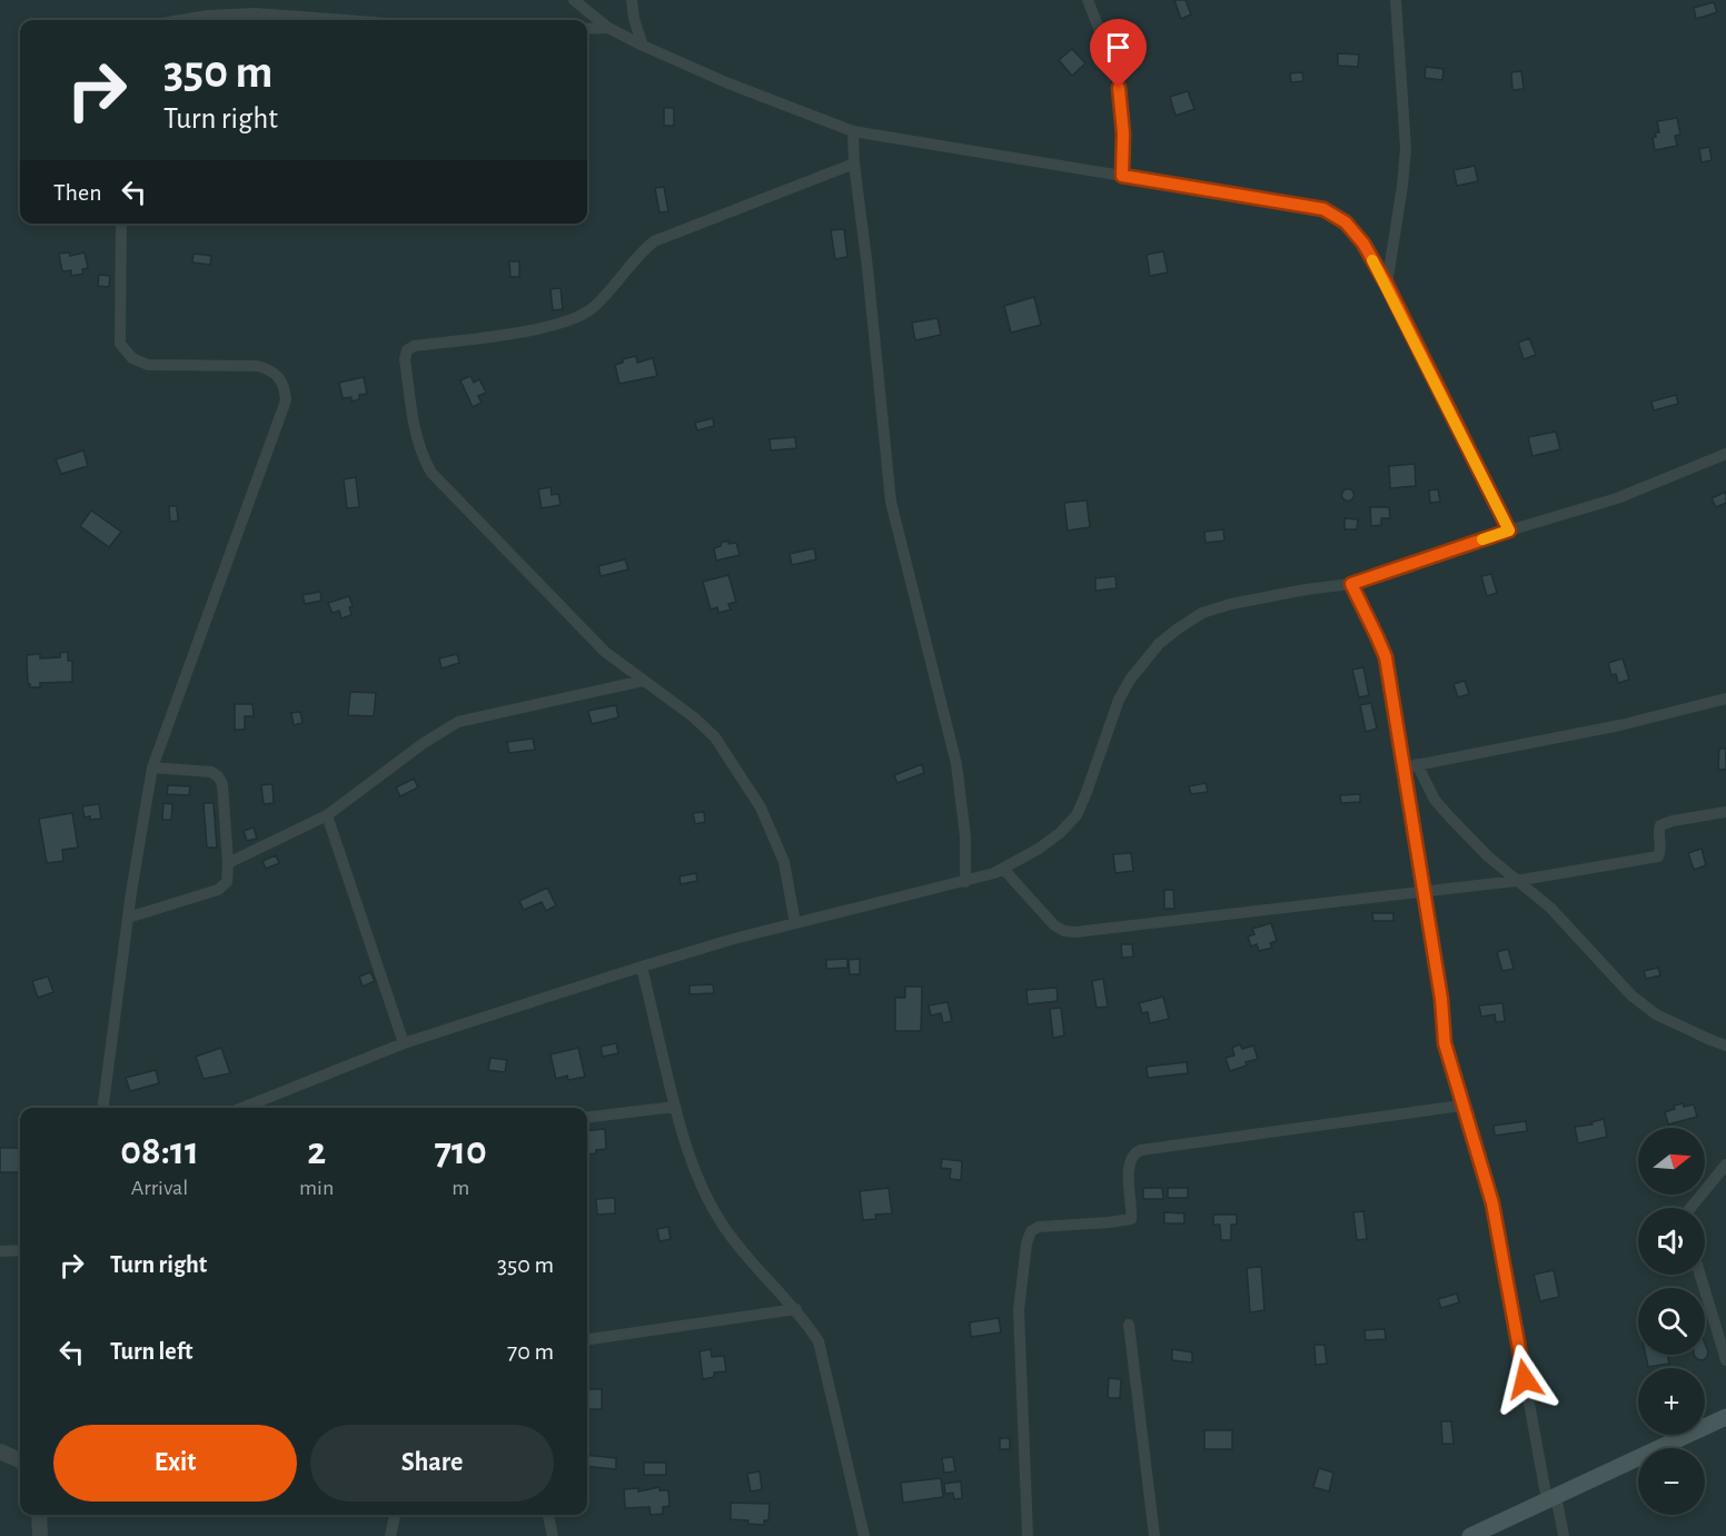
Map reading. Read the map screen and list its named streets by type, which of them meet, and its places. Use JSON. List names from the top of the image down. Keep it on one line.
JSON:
{"north":"right","page":{"turn":["350 m","Turn right"],"then":"Then","eta":["08:11","Arrival","2","min","710","m"],"map_buttons":["+","−"],"list":[{"name":"Turn right","value":"350 m"},{"name":"Turn left","value":"70 m"}],"buttons":["Exit","Share"]}}
